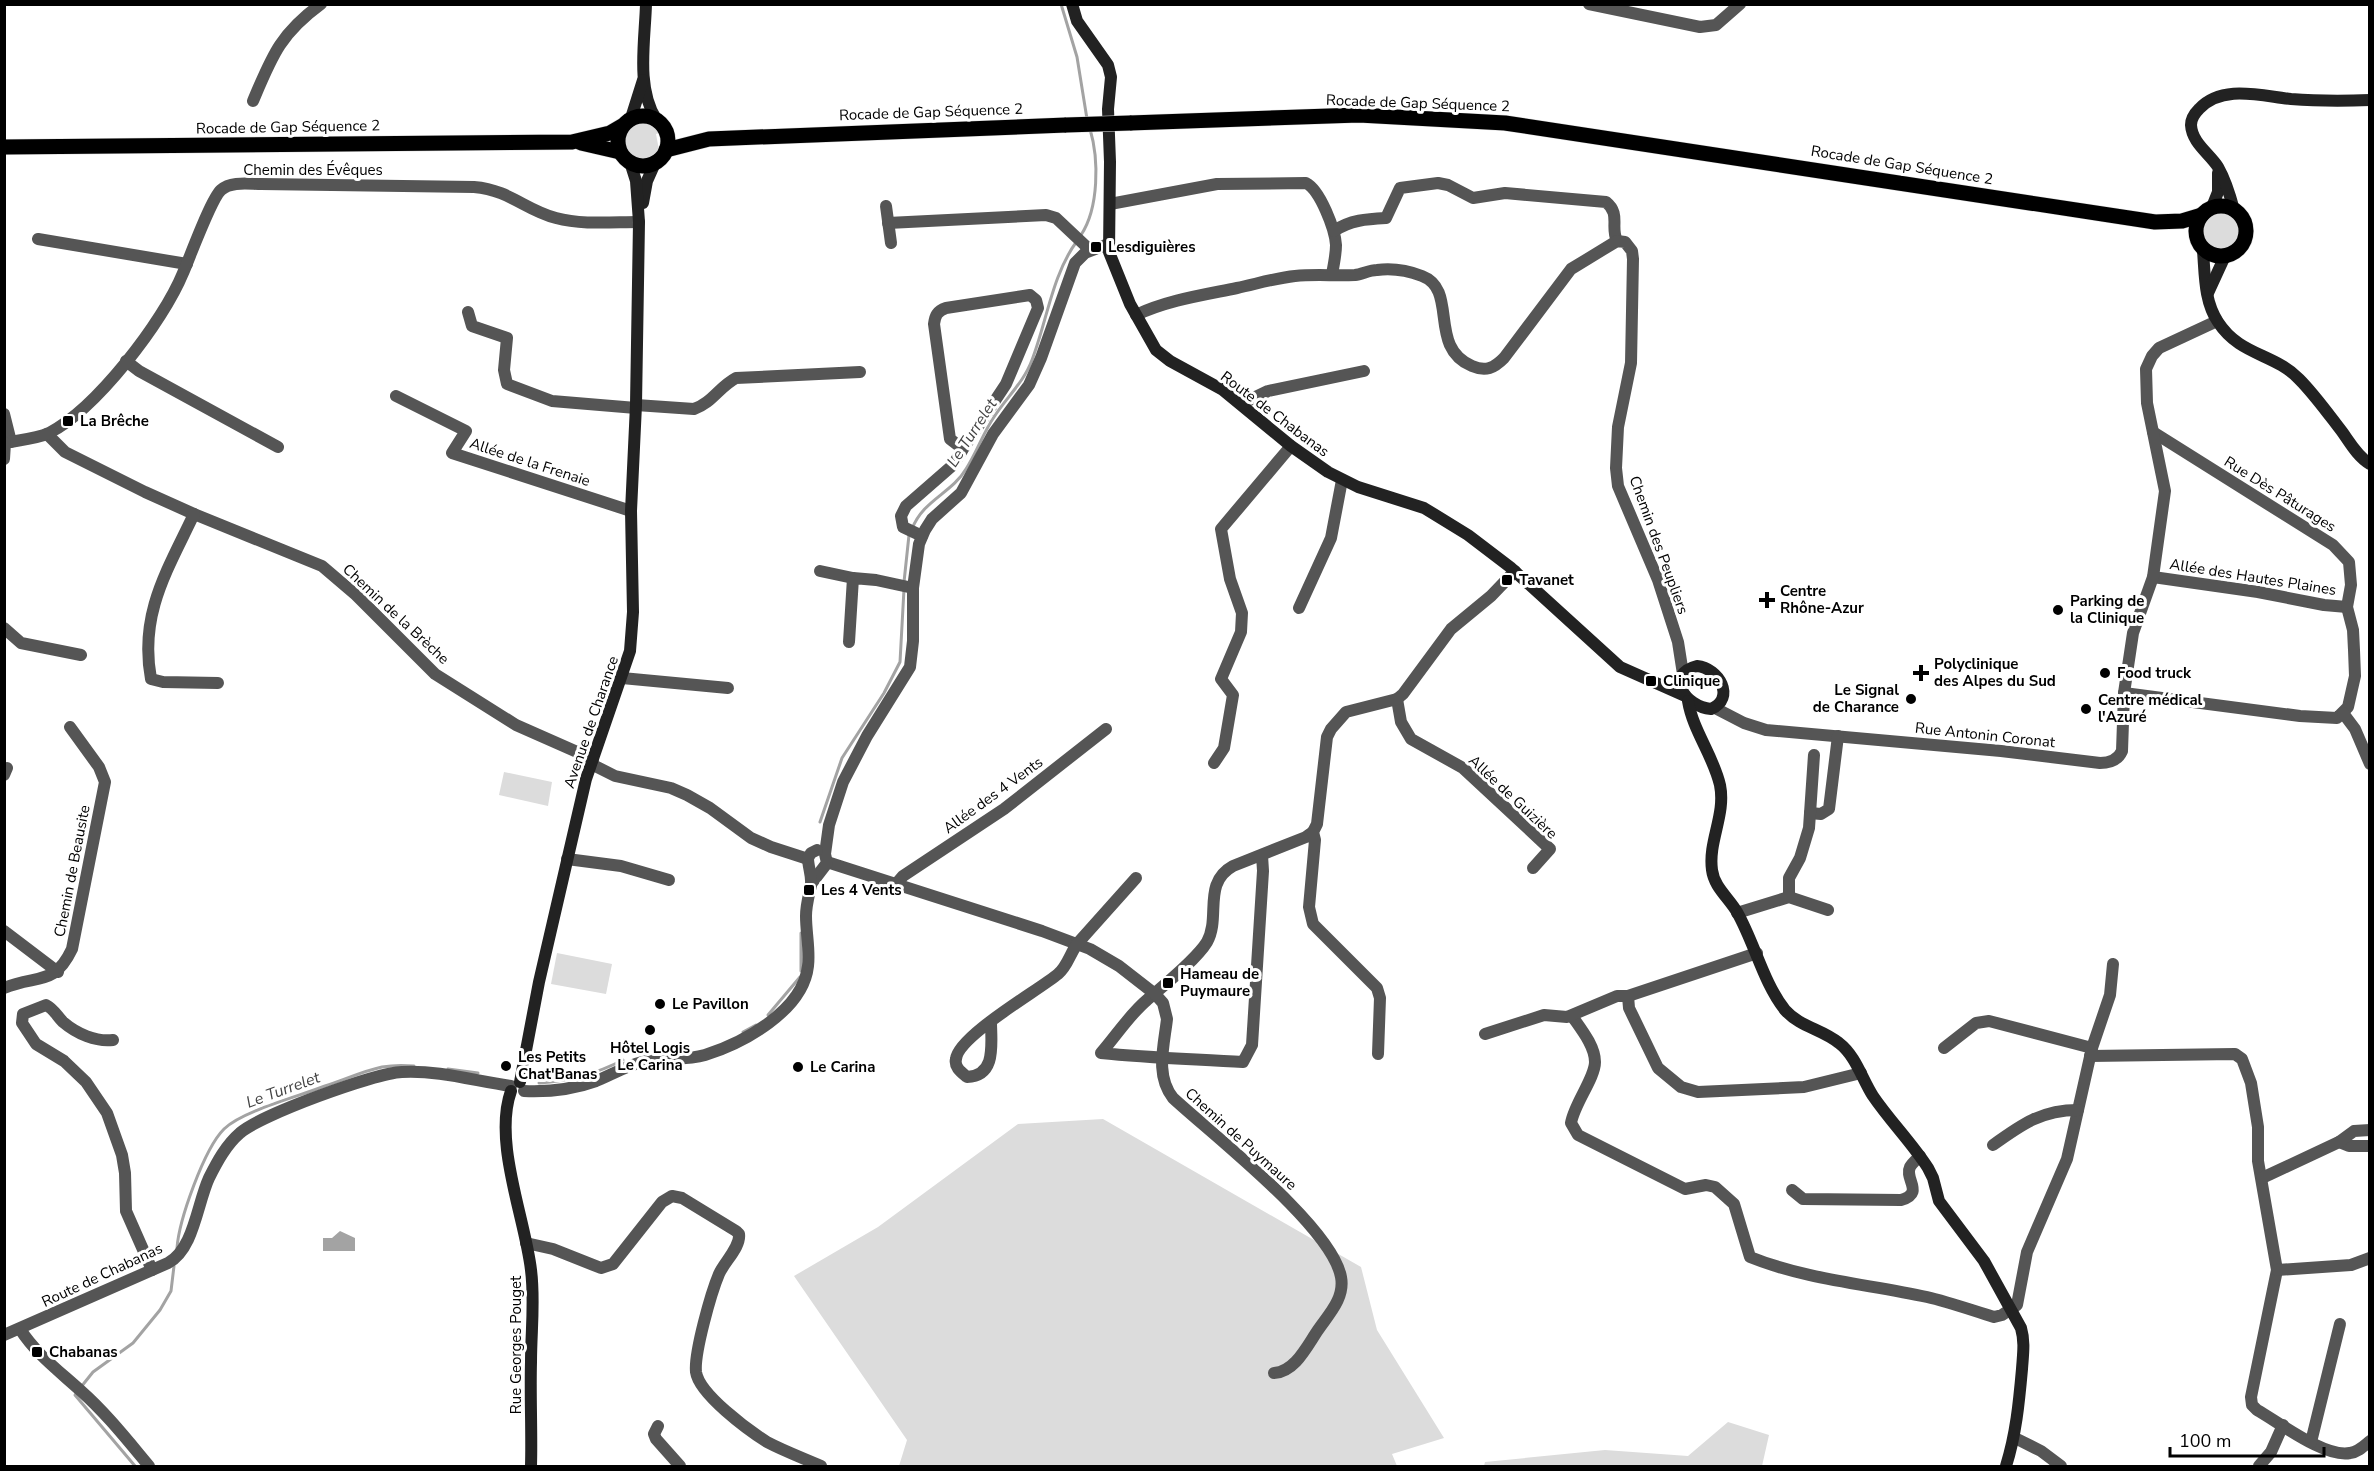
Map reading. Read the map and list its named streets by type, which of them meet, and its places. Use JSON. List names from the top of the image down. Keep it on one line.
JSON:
{"streets":{"main road":["Rocade de Gap Séquence 2"],"street":["Chemin des Évêques","Route de Chabanas","Allée de la Frenaie","Rue Dès Pâturages","Chemin des Peupliers","Allée des Hautes Plaines","Chemin de la Brèche","Avenue de Charance","Rue Antonin Coronat","Allée des 4 Vents","Allée de Guizière","Chemin de Beausite","Chemin de Puymaure","Rue Georges Pouget"]},"crossings":[["Rocade de Gap Séquence 2","Avenue de Charance"],["Chemin des Évêques","Chemin de la Brèche"],["Chemin des Évêques","Avenue de Charance"],["Route de Chabanas","Chemin des Peupliers"],["Route de Chabanas","Chemin de la Brèche"],["Route de Chabanas","Avenue de Charance"],["Route de Chabanas","Rue Antonin Coronat"],["Route de Chabanas","Rue Georges Pouget"],["Allée de la Frenaie","Avenue de Charance"],["Rue Dès Pâturages","Allée des Hautes Plaines"],["Chemin des Peupliers","Rue Antonin Coronat"],["Chemin de la Brèche","Avenue de Charance"],["Avenue de Charance","Rue Georges Pouget"]],"water":["Le Turrelet"],"places":{"transit":["Lesdiguières","La Brêche","Tavanet","Clinique","Les 4 Vents","Hameau de Puymaure","Chabanas"],"health":["Centre Rhône-Azur","Polyclinique des Alpes du Sud"],"other":["Parking de la Clinique","Food truck","Le Signal de Charance","Centre médical l'Azuré","Le Pavillon","Hôtel Logis Le Carina","Les Petits Chat'Banas","Le Carina"]},"scale_bar":"100 m"}
